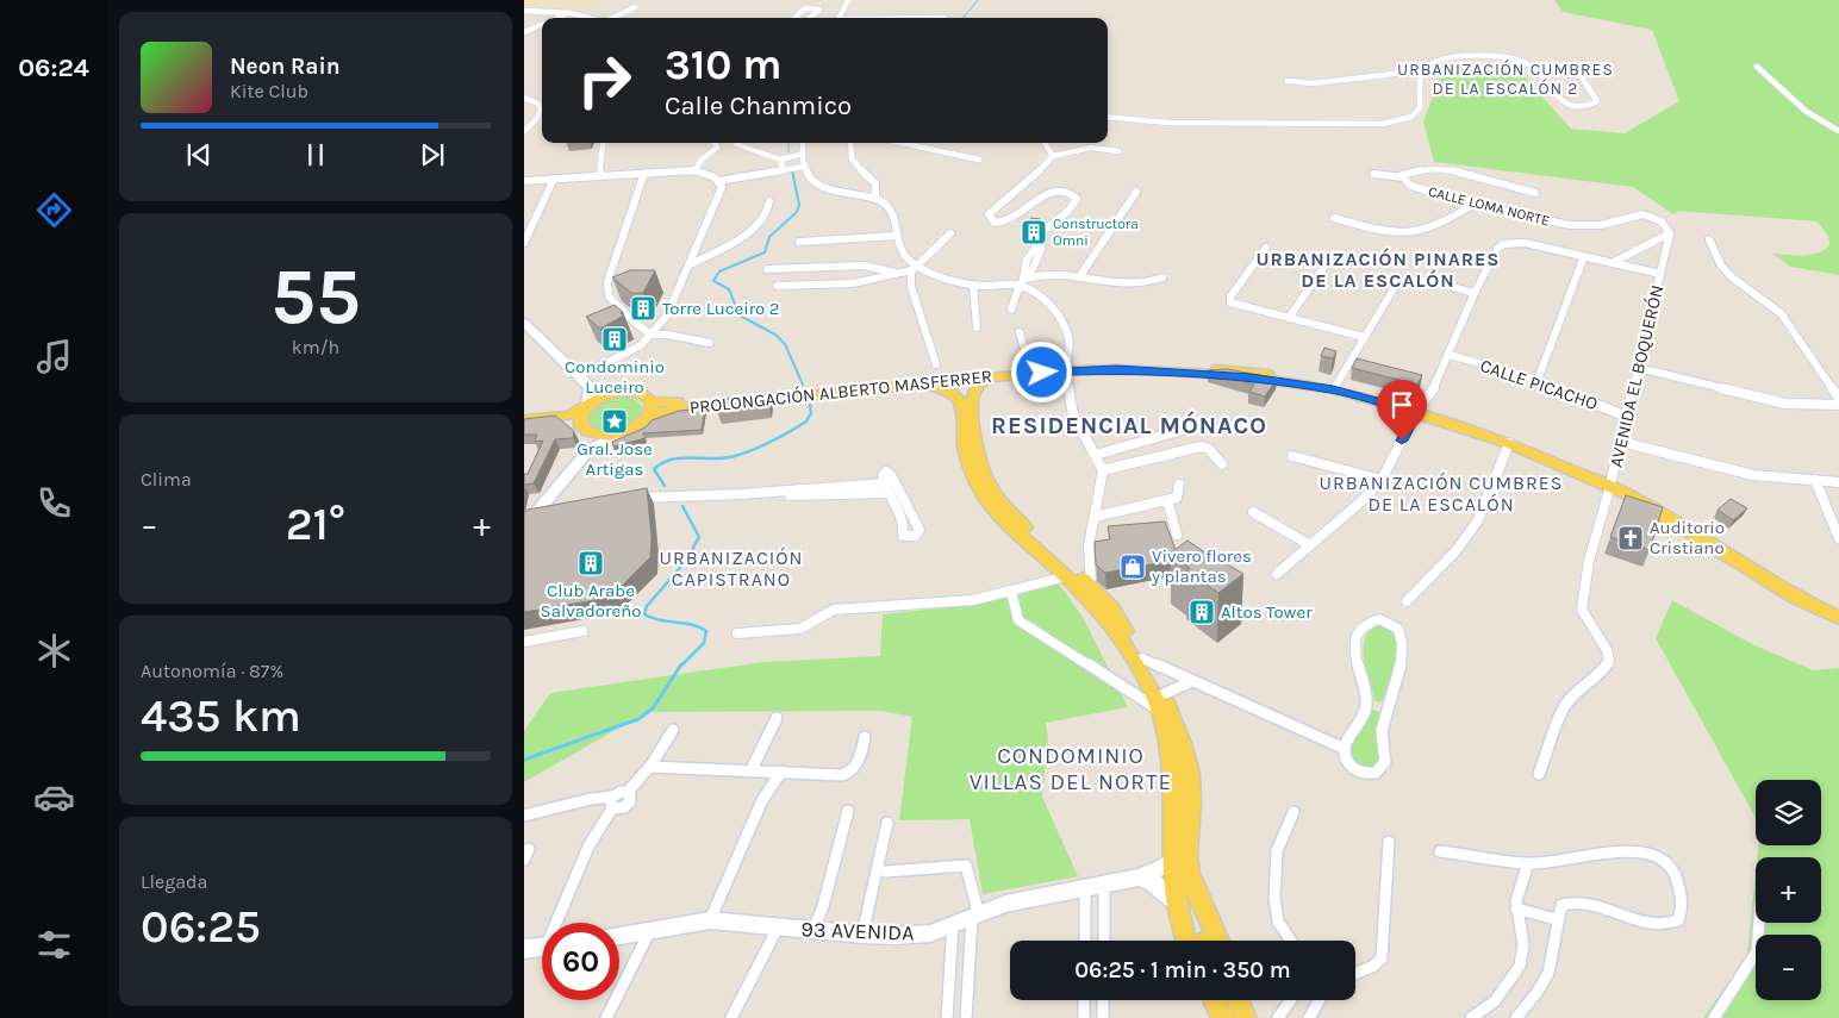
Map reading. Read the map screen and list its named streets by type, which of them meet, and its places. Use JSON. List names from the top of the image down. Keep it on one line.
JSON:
{"streets":{"main road":["PROLONGACIÓN ALBERTO MASFERRER"],"street":["CALLE LOMA NORTE","AVENIDA EL BOQUERÓN","CALLE PICACHO","93 AVENIDA"]},"crossings":[["CALLE LOMA NORTE","AVENIDA EL BOQUERÓN"],["AVENIDA EL BOQUERÓN","CALLE PICACHO"],["AVENIDA EL BOQUERÓN","PROLONGACIÓN ALBERTO MASFERRER"]],"districts":["URBANIZACIÓN CUMBRES DE LA ESCALÓN 2","URBANIZACIÓN PINARES DE LA ESCALÓN","RESIDENCIAL MÓNACO","URBANIZACIÓN CUMBRES DE LA ESCALÓN","URBANIZACIÓN CAPISTRANO","CONDOMINIO VILLAS DEL NORTE"],"places":{"building":["Constructora Omni","Torre Luceiro 2","Condominio Luceiro","Club Arabe Salvadoreño","Altos Tower"],"place":["Gral. Jose Artigas"],"church":["Auditorio Cristiano"],"shop":["Vivero flores y plantas"]},"page":{"tabs":"06:24","turn":["310 m","Calle Chanmico"],"song":["Neon Rain","Kite Club"],"tile":[["55","km/h"],"Clima",["Autonomía · 87%","435 km"],["Llegada","06:25"]],"heat":["−","21°","+"],"map_buttons":["+","−"],"limit":"60","trip":"06:25 · 1 min · 350 m"}}
